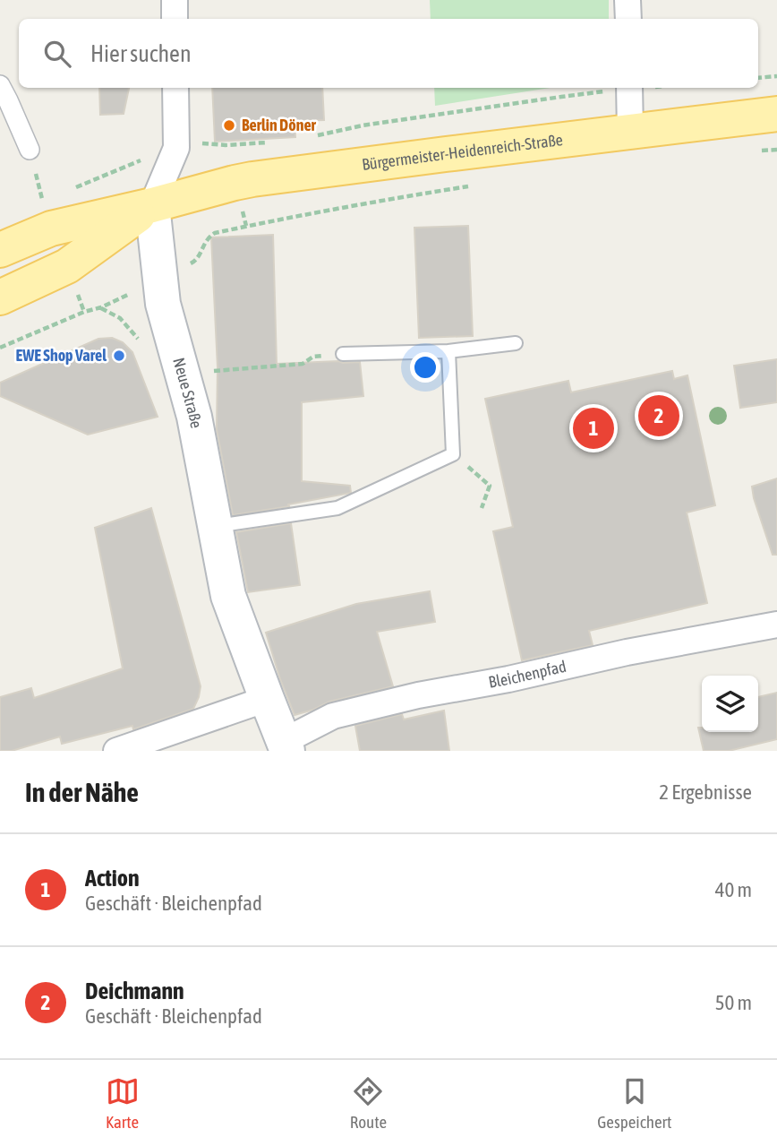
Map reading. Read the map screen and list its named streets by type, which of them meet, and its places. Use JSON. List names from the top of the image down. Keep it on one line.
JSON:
{"streets":{"main road":["Bürgermeister-Heidenreich-Straße","Neue Straße"],"street":["Bleichenpfad"]},"crossings":[["Bürgermeister-Heidenreich-Straße","Neue Straße"],["Neue Straße","Bleichenpfad"]],"places":["Berlin Döner","EWE Shop Varel"],"page":{"search":"Hier suchen","pins":["2","1"],"heading":["In der Nähe","2 Ergebnisse"],"list":[{"mark":"1","name":"Action","note":"Geschäft · Bleichenpfad","value":"40 m"},{"mark":"2","name":"Deichmann","note":"Geschäft · Bleichenpfad","value":"50 m"}],"nav":["Karte","Route","Gespeichert"]}}
